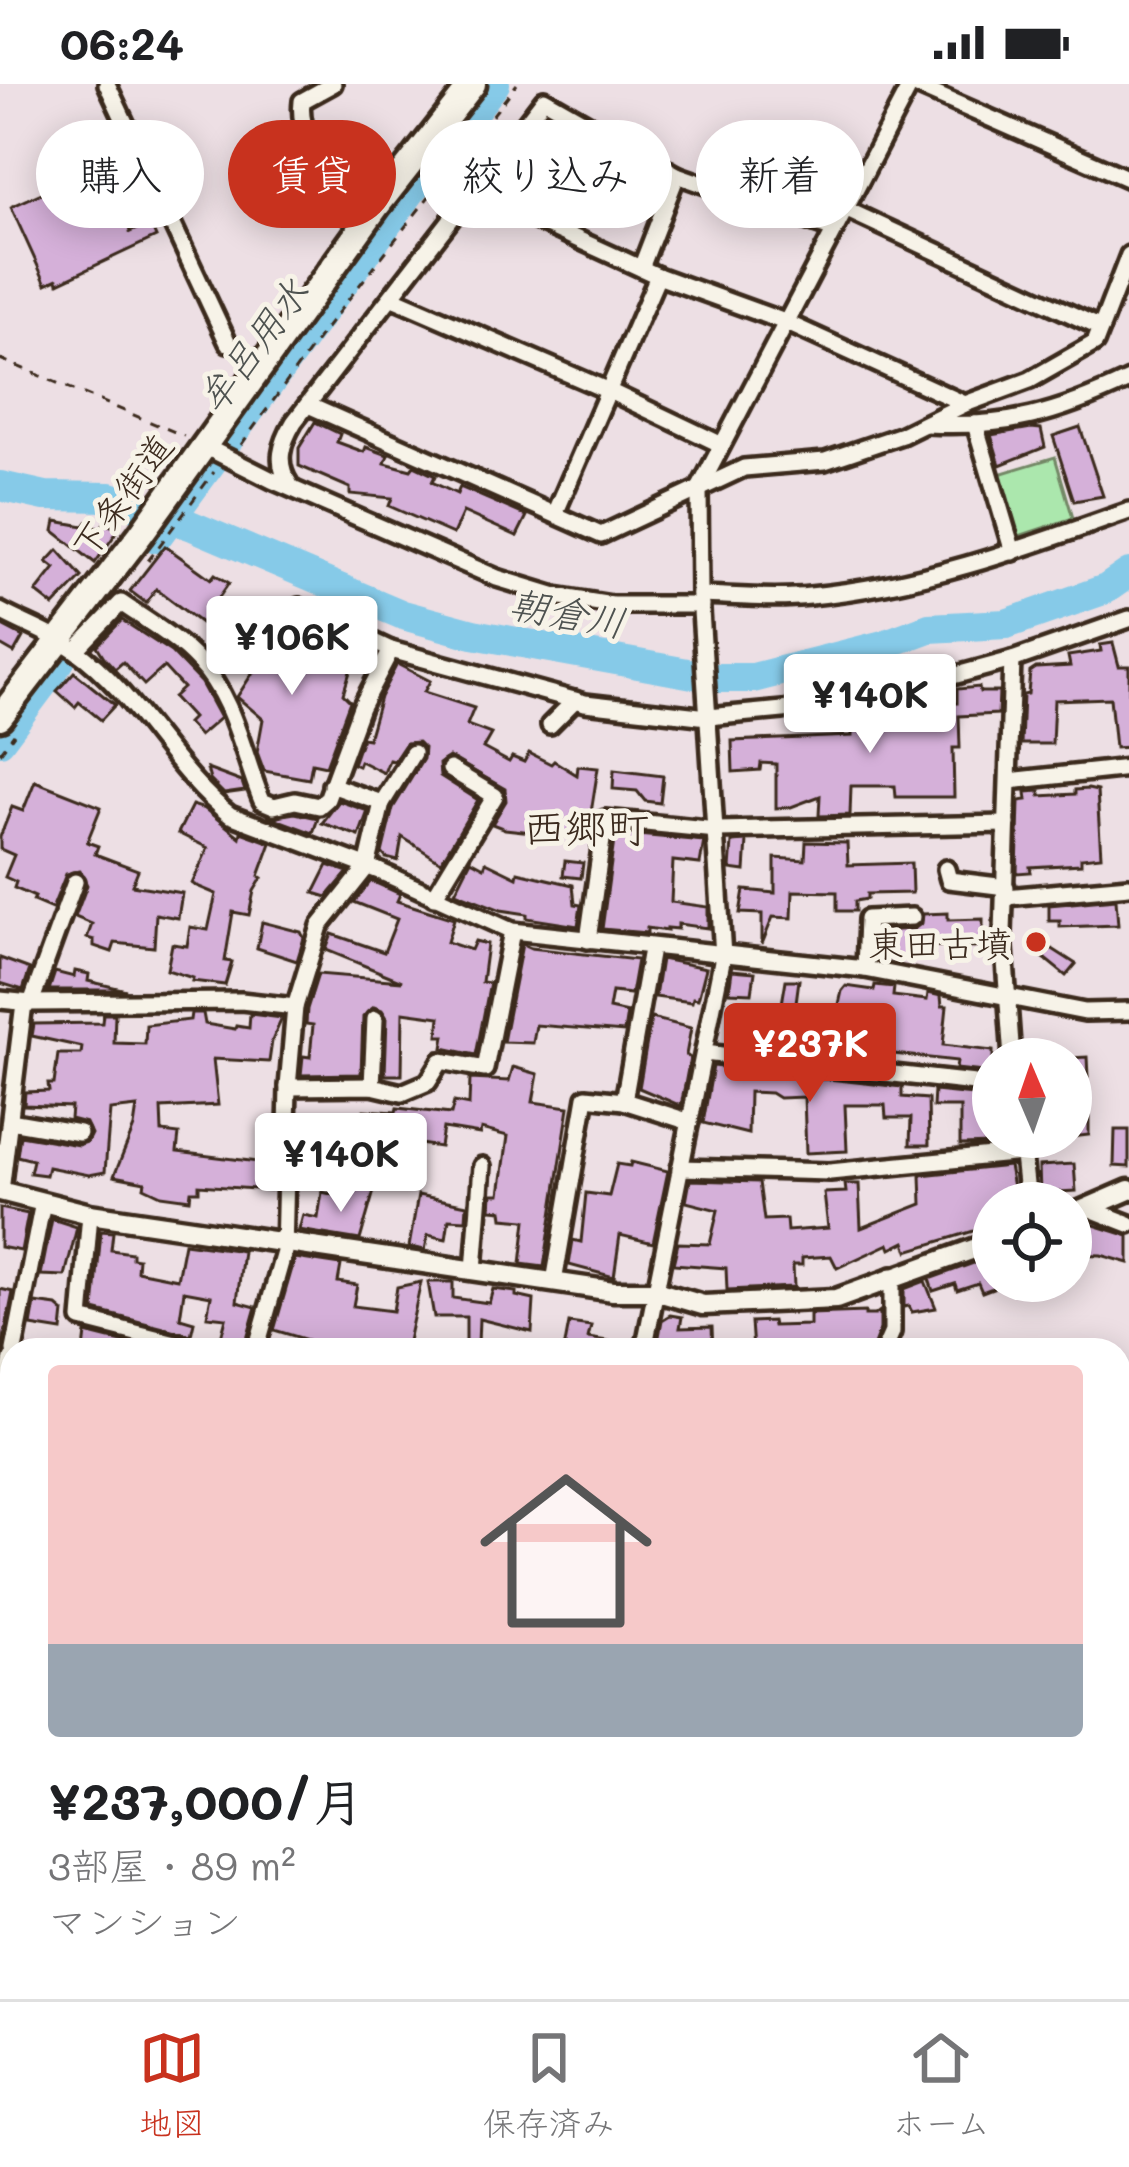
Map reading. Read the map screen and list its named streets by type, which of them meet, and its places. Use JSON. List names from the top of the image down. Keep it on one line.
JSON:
{"streets":{"main road":["下条街道"]},"districts":["西郷町"],"water":["牟呂用水","朝倉川"],"places":["東田古墳"],"north":"top","page":{"status":"06:24","chip":["購入","賃貸","絞り込み","新着"],"price":["¥106K","¥140K","¥237K","¥140K"],"list":[{"name":"¥237,000/月","note":"3部屋 · 89 m² · マンション"}],"tabs":["地図","保存済み","ホーム"]}}
